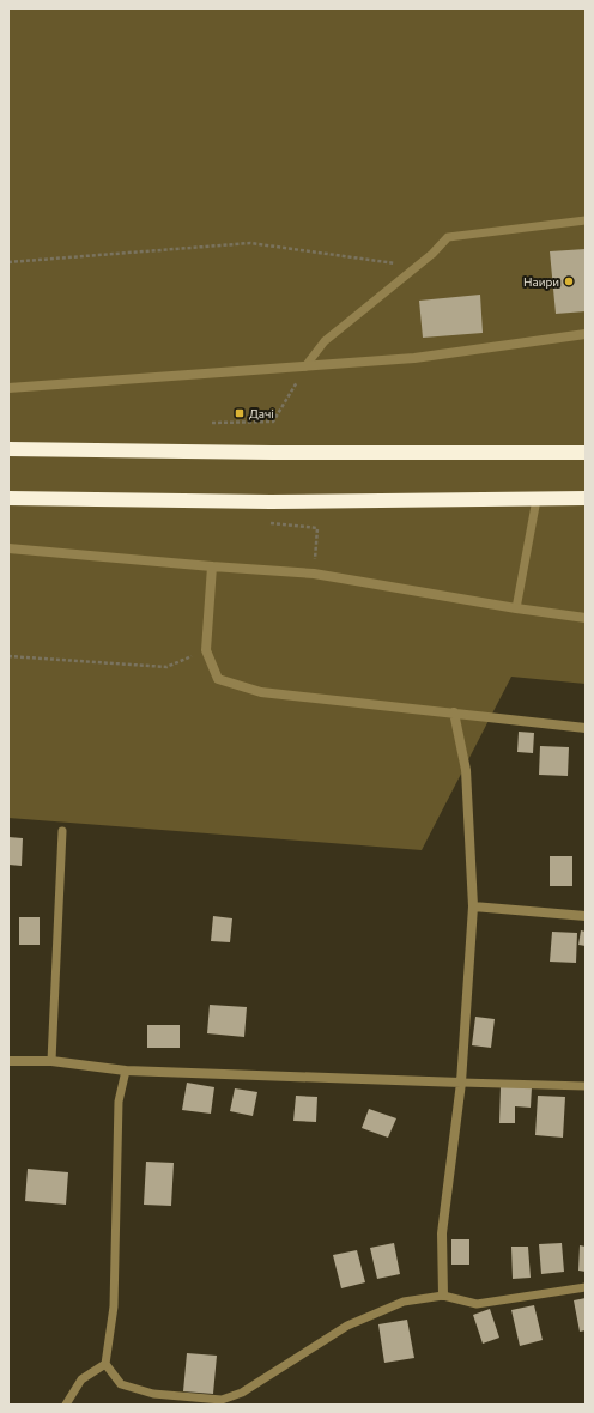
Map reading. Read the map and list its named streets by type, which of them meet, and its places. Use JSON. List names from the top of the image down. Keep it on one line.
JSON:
{"places":{"other":["Наири"],"transit":["Дачі"]}}
